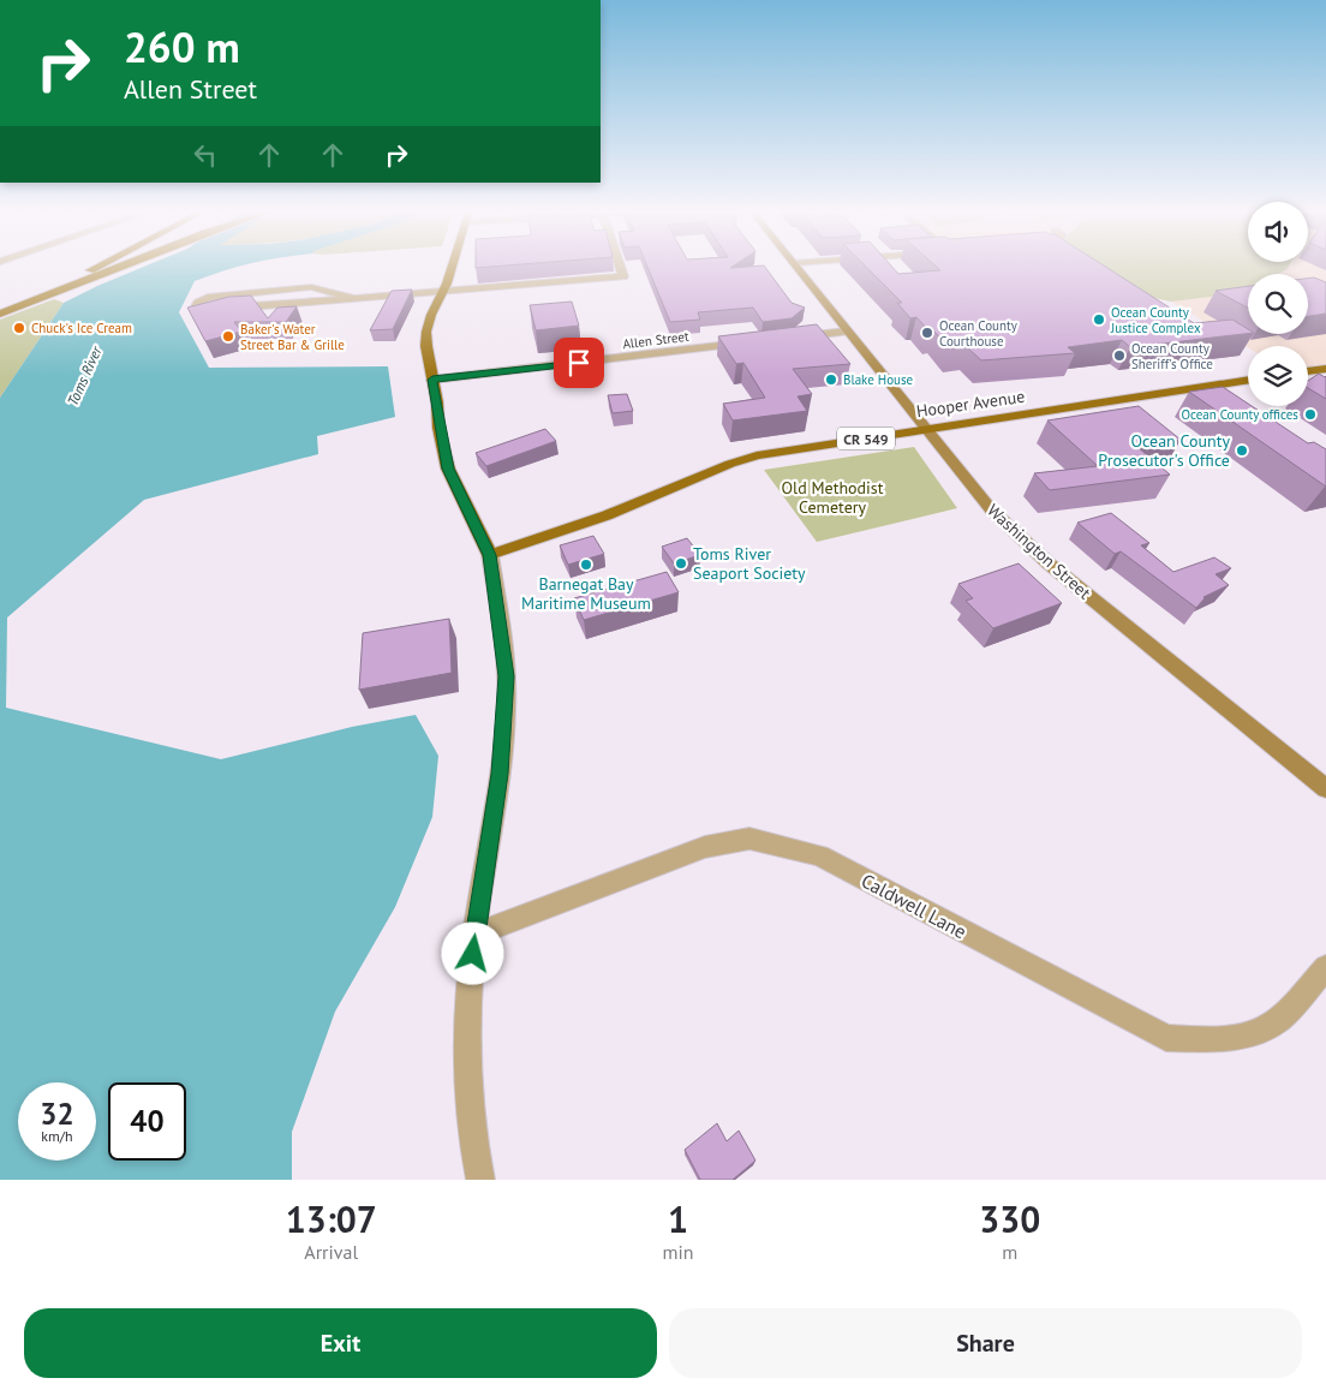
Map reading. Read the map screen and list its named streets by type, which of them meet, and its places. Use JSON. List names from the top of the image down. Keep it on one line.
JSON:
{"streets":{"main road":["Hooper Avenue","CR 549","Washington Street"],"street":["Allen Street","Caldwell Lane"]},"crossings":[["Hooper Avenue","Washington Street"]],"water":["Toms River"],"parks":["Old Methodist Cemetery"],"places":["Ocean County Justice Complex","Chuck's Ice Cream","Ocean County Courthouse","Baker's Water Street Bar & Grille","Ocean County Sheriff's Office","Blake House","Ocean County offices","Ocean County Prosecutor's Office","Toms River Seaport Society","Barnegat Bay Maritime Museum"],"page":{"turn":["260 m","Allen Street"],"speed":"32 km/h","limit":"40","eta":["13:07","Arrival","1","min","330","m"],"buttons":["Exit","Share"]}}
